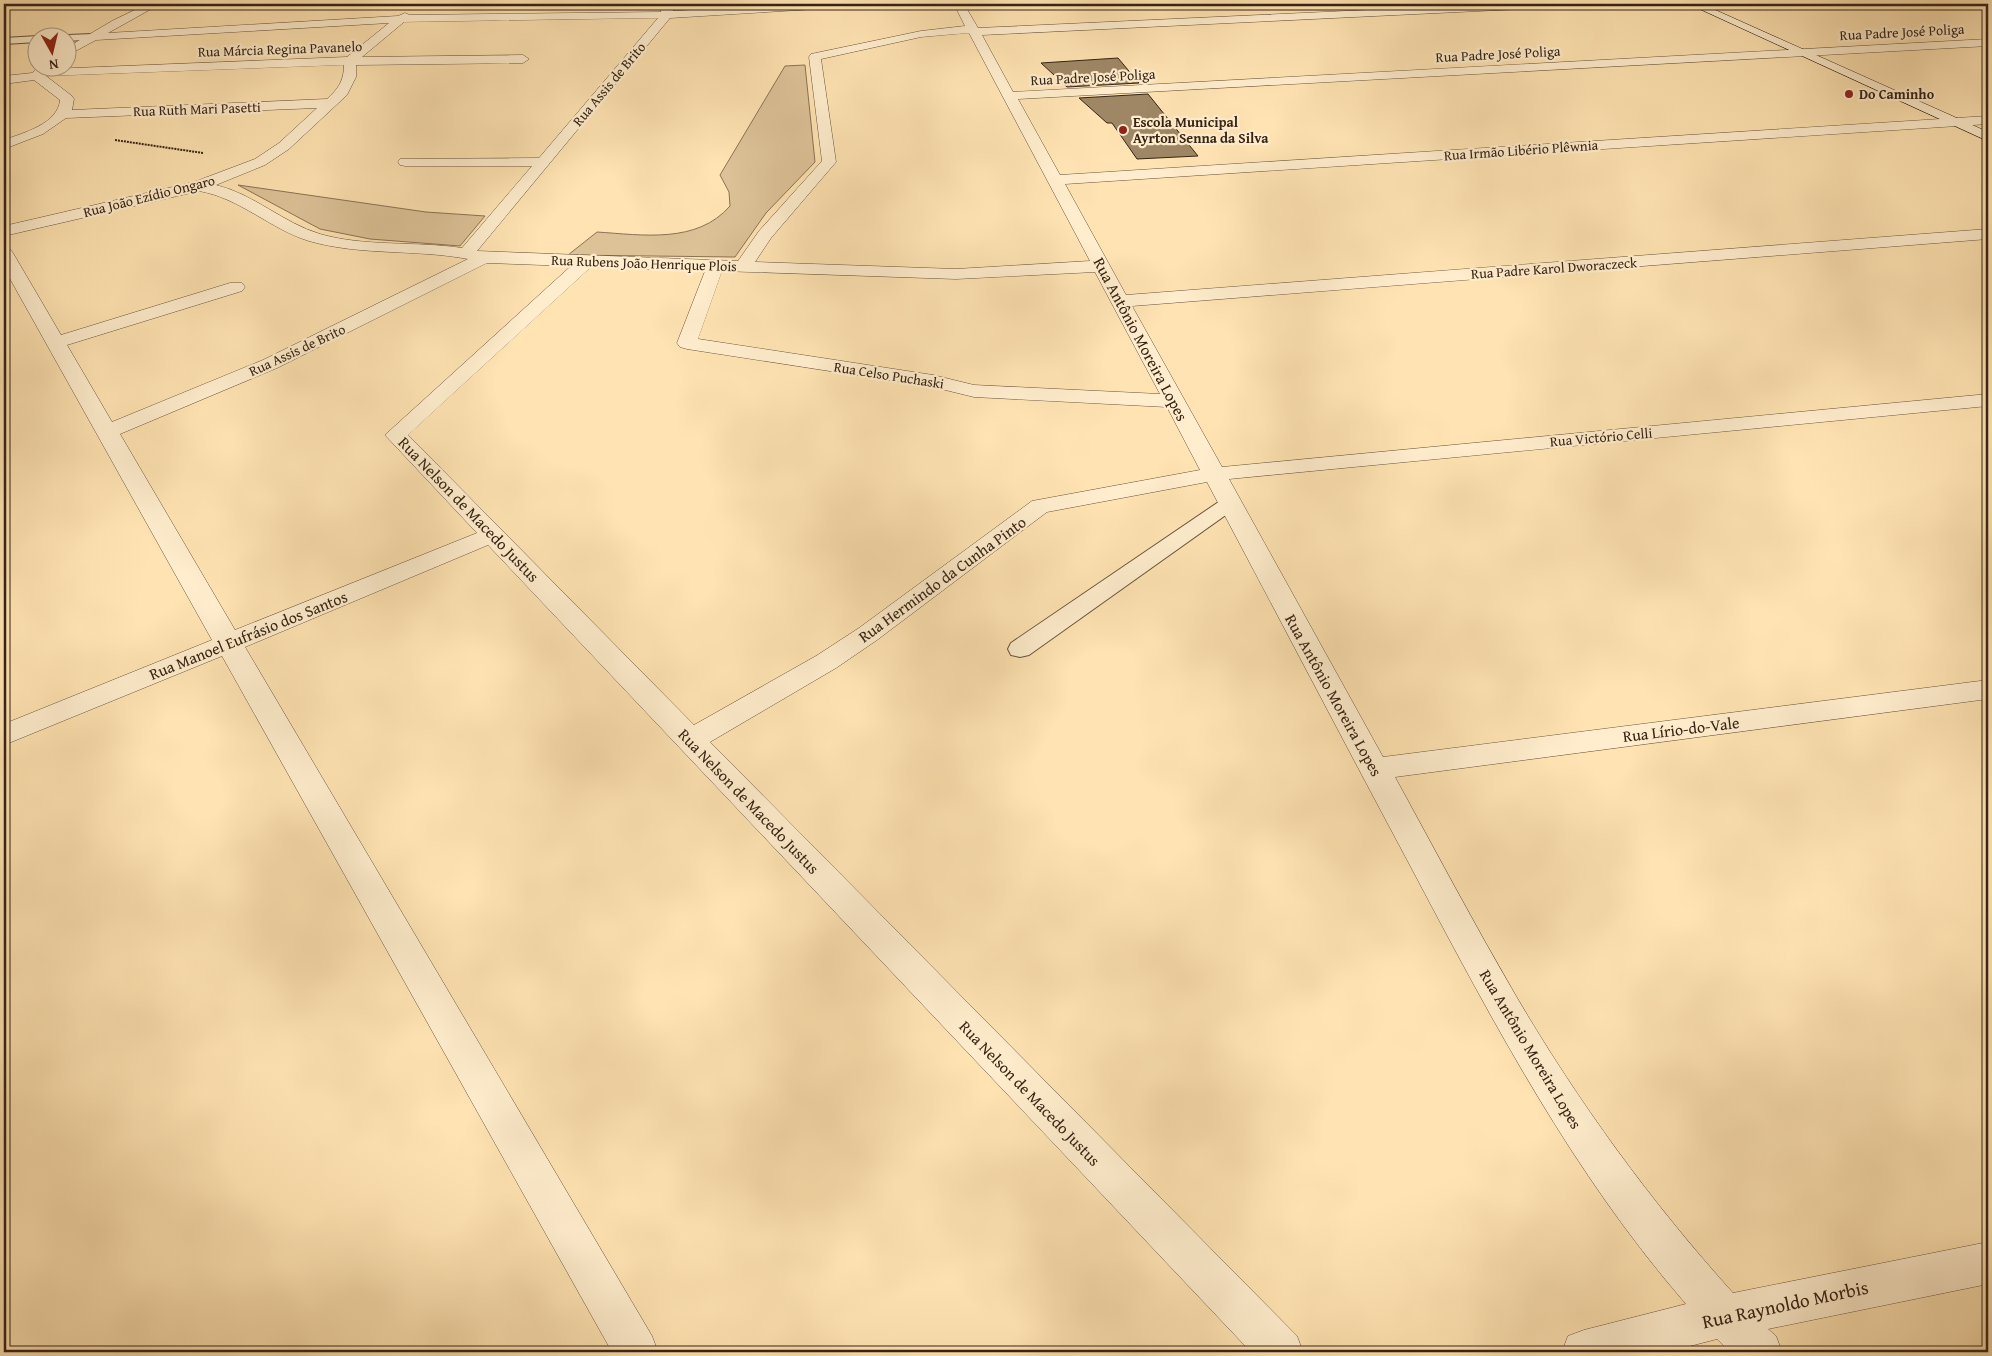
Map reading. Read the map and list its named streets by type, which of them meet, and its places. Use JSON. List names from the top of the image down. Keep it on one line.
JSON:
{"streets":{"street":["Rua Padre José Poliga","Rua Márcia Regina Pavanelo","Rua Assis de Brito","Rua Ruth Mari Pasetti","Rua Irmão Libério Plêwnia","Rua João Ezídio Ongaro","Rua Rubens João Henrique Plois","Rua Padre Karol Dworaczeck","Rua Antônio Moreira Lopes","Rua Celso Puchaski","Rua Victório Celli","Rua Nelson de Macedo Justus","Rua Hermindo da Cunha Pinto","Rua Manoel Eufrásio dos Santos","Rua Lírio-do-Vale","Rua Raynoldo Morbis"]},"crossings":[["Rua Padre José Poliga","Rua Antônio Moreira Lopes"],["Rua Márcia Regina Pavanelo","Rua João Ezídio Ongaro"],["Rua Assis de Brito","Rua Rubens João Henrique Plois"],["Rua Ruth Mari Pasetti","Rua João Ezídio Ongaro"],["Rua Irmão Libério Plêwnia","Rua Antônio Moreira Lopes"],["Rua João Ezídio Ongaro","Rua Rubens João Henrique Plois"],["Rua Rubens João Henrique Plois","Rua Antônio Moreira Lopes"],["Rua Rubens João Henrique Plois","Rua Celso Puchaski"],["Rua Rubens João Henrique Plois","Rua Nelson de Macedo Justus"],["Rua Padre Karol Dworaczeck","Rua Antônio Moreira Lopes"],["Rua Antônio Moreira Lopes","Rua Celso Puchaski"],["Rua Antônio Moreira Lopes","Rua Victório Celli"],["Rua Antônio Moreira Lopes","Rua Hermindo da Cunha Pinto"],["Rua Antônio Moreira Lopes","Rua Lírio-do-Vale"],["Rua Antônio Moreira Lopes","Rua Raynoldo Morbis"],["Rua Victório Celli","Rua Hermindo da Cunha Pinto"],["Rua Nelson de Macedo Justus","Rua Hermindo da Cunha Pinto"],["Rua Nelson de Macedo Justus","Rua Manoel Eufrásio dos Santos"]],"places":["Do Caminho","Escola Municipal Ayrton Senna da Silva"],"north":"bottom"}
